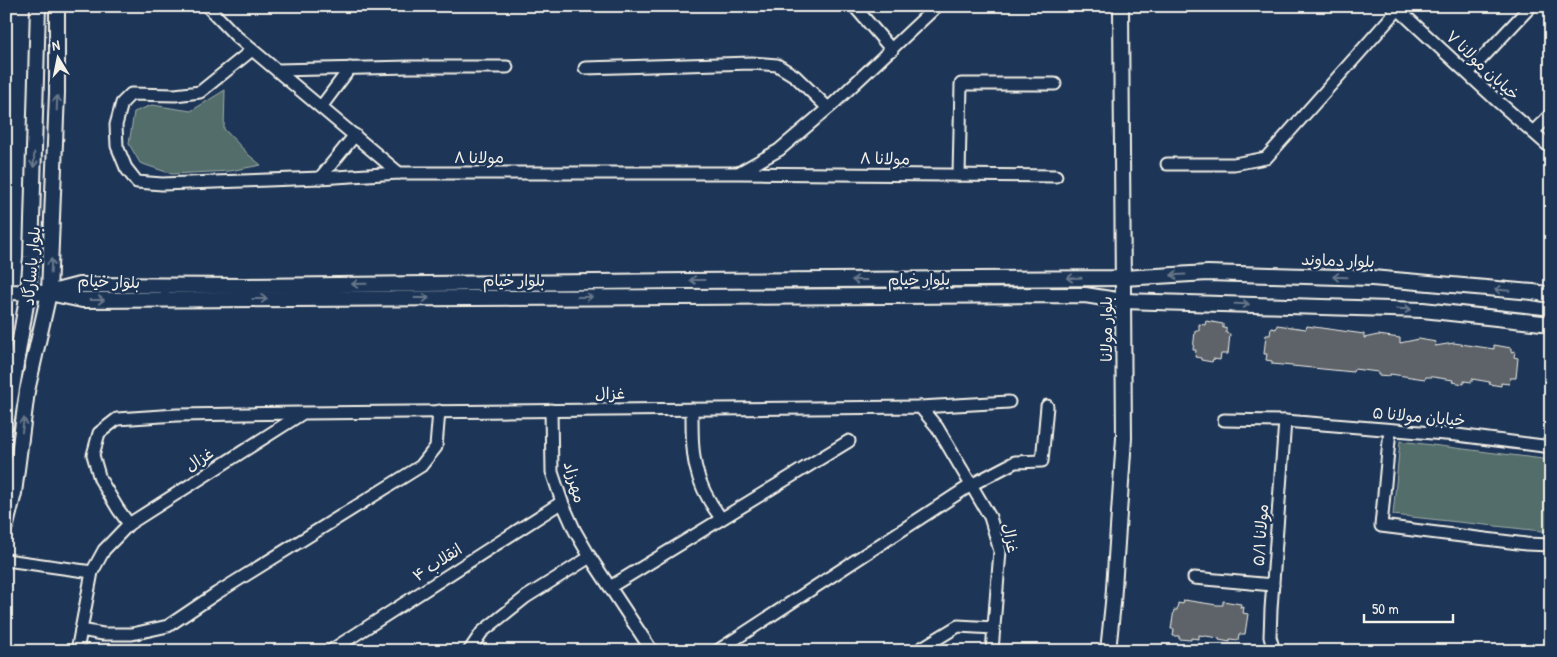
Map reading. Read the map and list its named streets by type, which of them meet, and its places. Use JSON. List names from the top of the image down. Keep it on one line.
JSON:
{"streets":{"street":["خیابان مولانا ۷","مولانا ۸","بلوار دماوند","بلوار پاسارگاد","بلوار خیام","بلوار مولانا","غزال","خیابان مولانا ۵","مهرزاد","مولانا ۵/۱","انقلاب ۴"]},"crossings":[["بلوار دماوند","بلوار خیام"],["بلوار دماوند","بلوار مولانا"],["بلوار پاسارگاد","بلوار خیام"],["بلوار خیام","بلوار مولانا"],["غزال","مهرزاد"],["خیابان مولانا ۵","مولانا ۵/۱"],["مهرزاد","انقلاب ۴"]],"scale_bar":"50 m","north":"top"}
